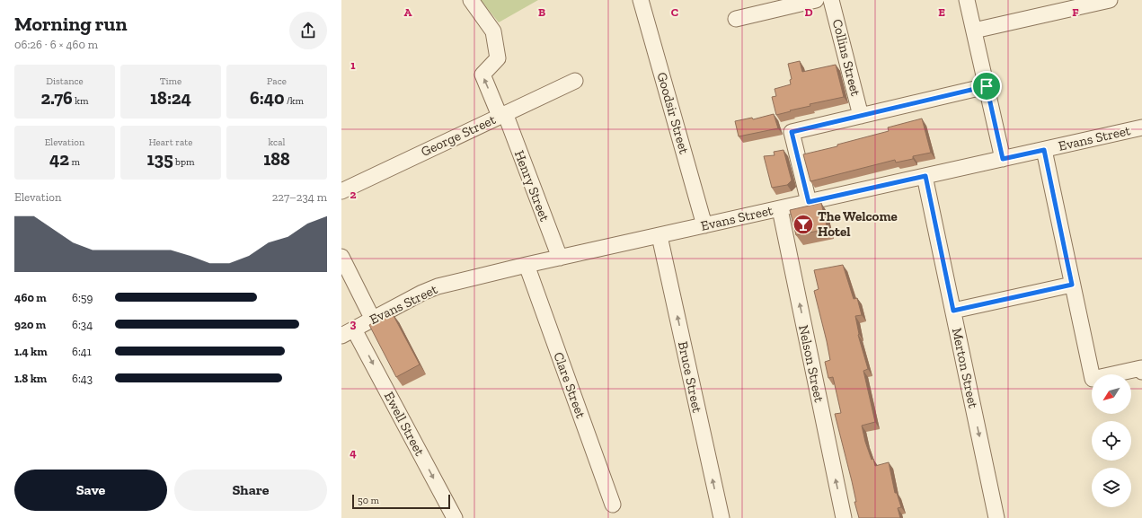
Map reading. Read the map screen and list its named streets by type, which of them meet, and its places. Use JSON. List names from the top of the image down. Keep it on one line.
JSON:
{"streets":{"street":["Collins Street","Goodsir Street","George Street","Evans Street","Henry Street","Nelson Street","Merton Street","Bruce Street","Clare Street","Ewell Street"]},"crossings":[["Goodsir Street","Evans Street"],["George Street","Henry Street"],["Evans Street","Henry Street"],["Evans Street","Nelson Street"],["Evans Street","Merton Street"],["Evans Street","Bruce Street"],["Evans Street","Clare Street"],["Evans Street","Ewell Street"]],"one_way":["Henry Street","Nelson Street","Merton Street","Bruce Street","Ewell Street"],"places":{"bar":["The Welcome Hotel"]},"scale_bar":"50 m","north":"bottom left","page":{"heading":["Morning run","06:26 · 6 × 460 m"],"stats":[["Distance","2.76 km"],["Time","18:24"],["Pace","6:40 /km"],["Elevation","42 m"],["Heart rate","135 bpm"],["kcal","188"]],"chart":["Elevation","227–234 m"],"list":[{"name":"460 m","note":"6:59"},{"name":"920 m","note":"6:34"},{"name":"1.4 km","note":"6:41"},{"name":"1.8 km","note":"6:43"}],"buttons":["Save","Share"],"scale":"50 m"},"grid":{"columns":["A","B","C","D","E","F"],"rows":["1","2","3","4"]}}
